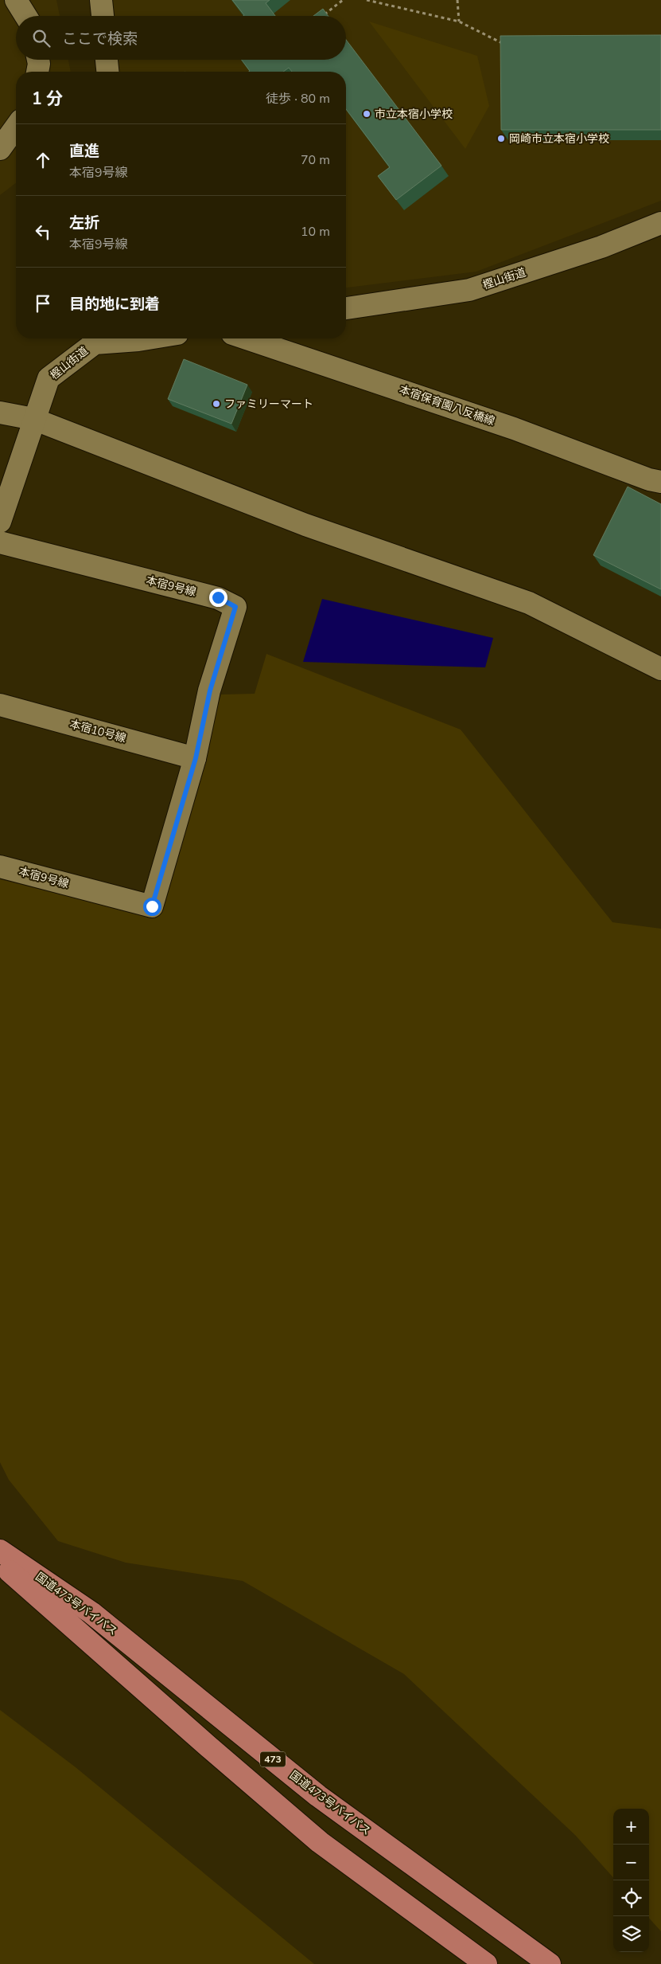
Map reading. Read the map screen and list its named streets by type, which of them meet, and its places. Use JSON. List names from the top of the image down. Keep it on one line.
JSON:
{"streets":{"highway":["国道473号バイパス","473"],"street":["樫山街道","本宿保育園八反橋線","本宿9号線","本宿10号線"]},"crossings":[["本宿9号線","本宿10号線"]],"places":["市立本宿小学校","岡崎市立本宿小学校","ファミリーマート"],"page":{"search":"ここで検索","heading":["1 分","徒歩 · 80 m"],"list":[["直進","本宿9号線","70 m"],["左折","本宿9号線","10 m"],"目的地に到着"],"map_buttons":["+","−"]}}
